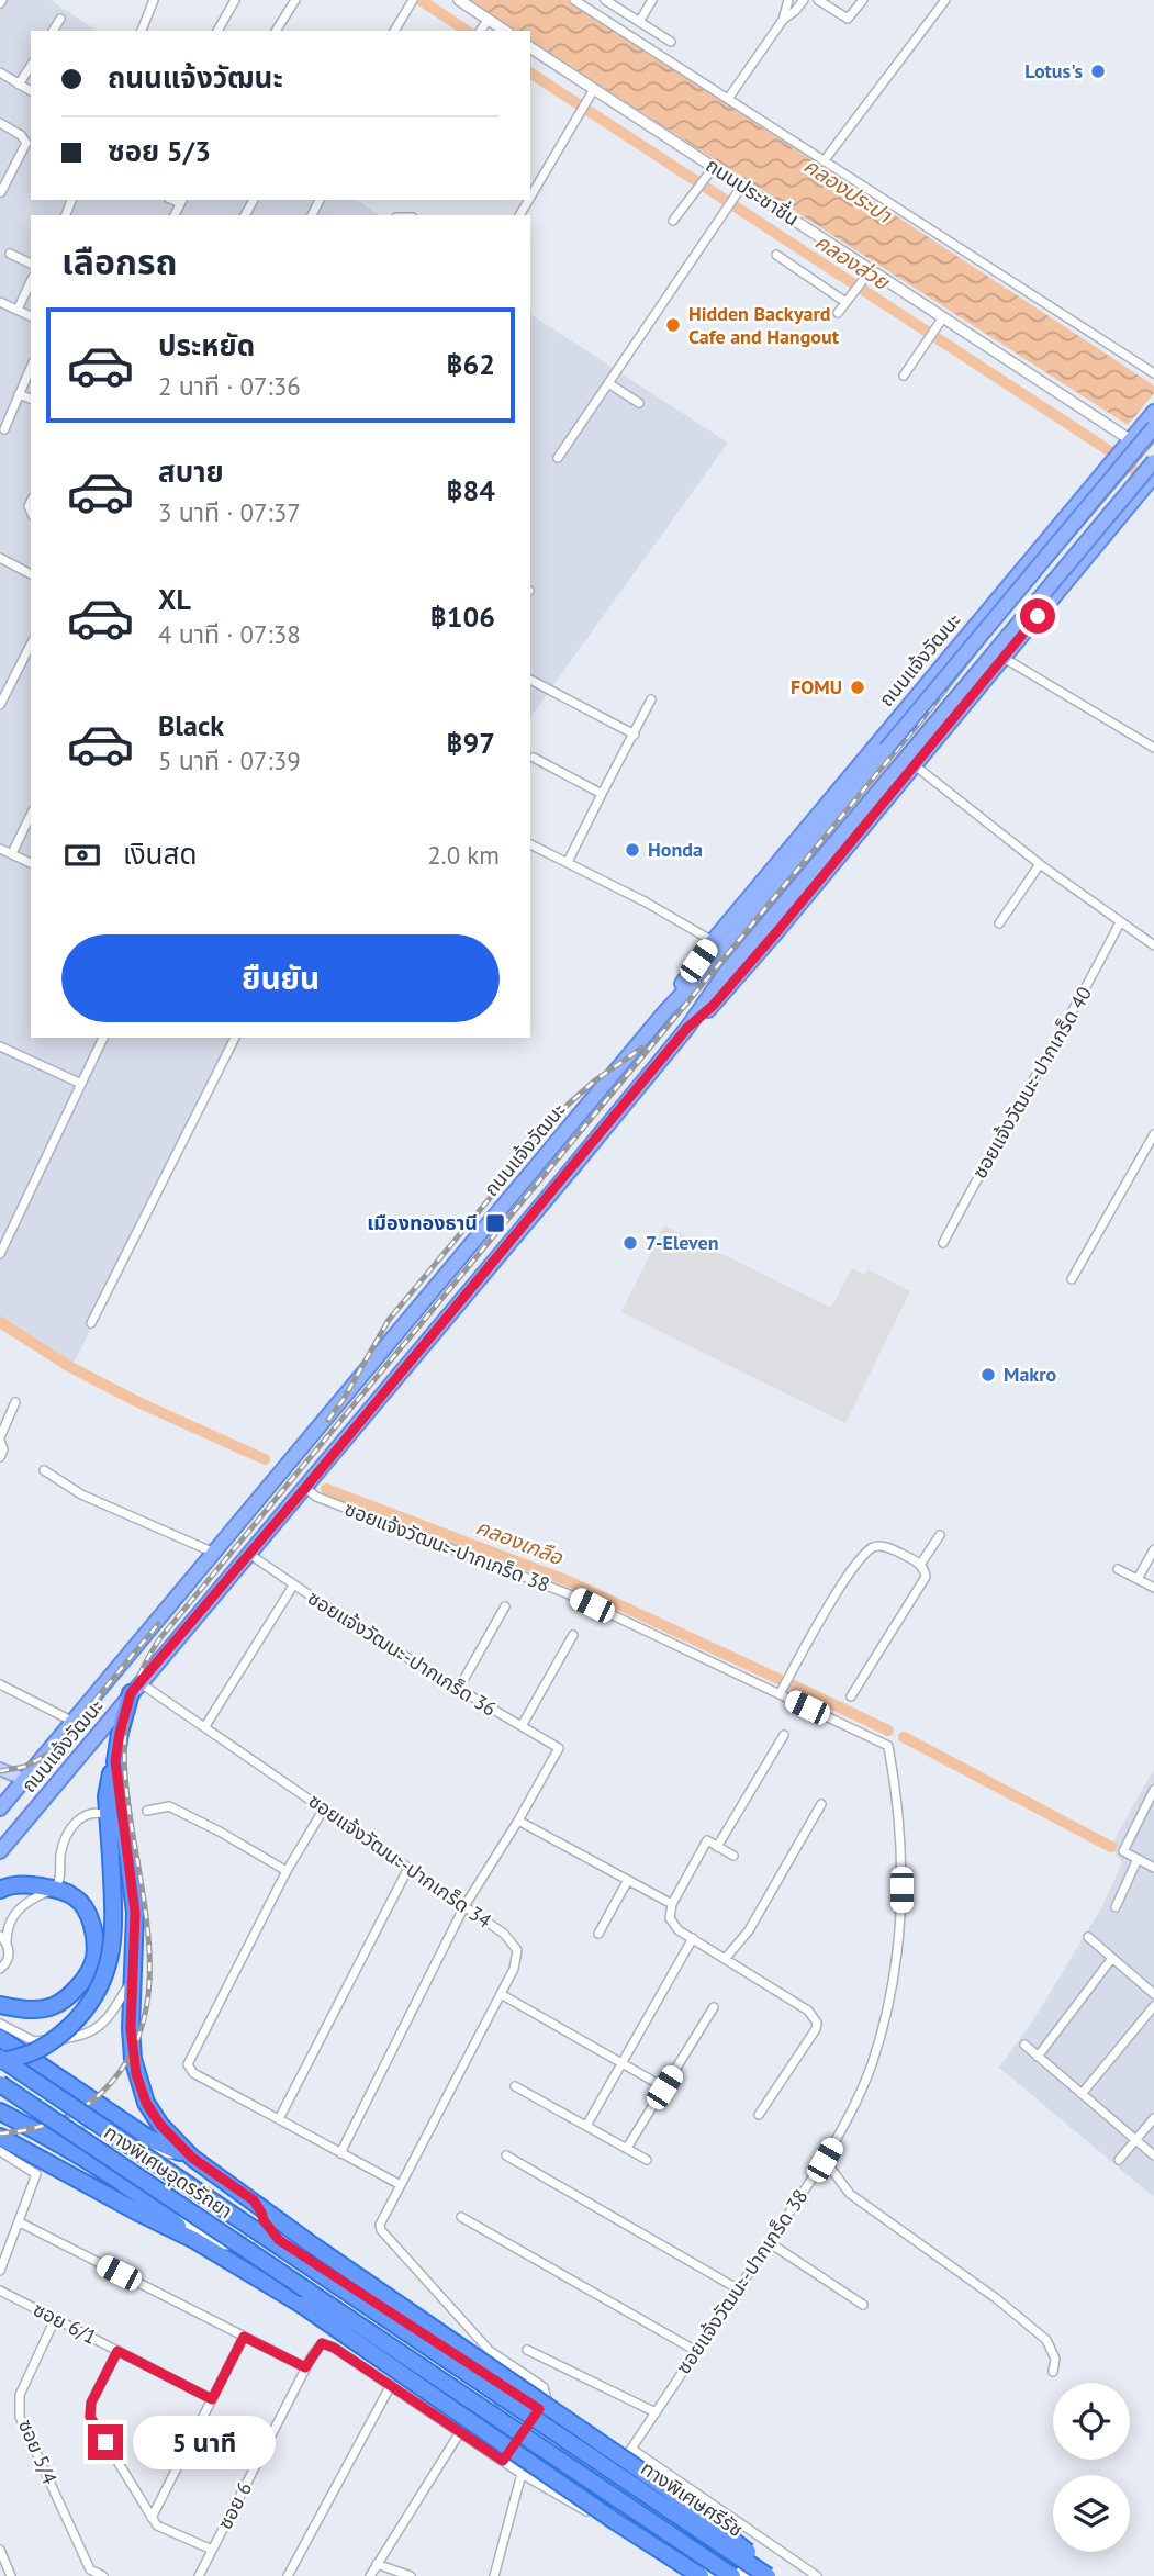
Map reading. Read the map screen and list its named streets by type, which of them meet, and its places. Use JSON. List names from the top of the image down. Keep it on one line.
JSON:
{"streets":{"highway":["ทางพิเศษอุดรรัถยา","ทางพิเศษศรีรัช"],"main road":["ถนนแจ้งวัฒนะ"],"street":["ถนนประชาชื่น","ซอยแจ้งวัฒนะ-ปากเกร็ด 40","ซอยแจ้งวัฒนะ-ปากเกร็ด 38","ซอยแจ้งวัฒนะ-ปากเกร็ด 36","ซอยแจ้งวัฒนะ-ปากเกร็ด 34","ซอย 6/1","ซอย 5/4","ซอย 6"]},"crossings":[["ถนนประชาชื่น","ถนนแจ้งวัฒนะ"],["ถนนแจ้งวัฒนะ","ซอยแจ้งวัฒนะ-ปากเกร็ด 38"],["ถนนแจ้งวัฒนะ","ซอยแจ้งวัฒนะ-ปากเกร็ด 36"],["ถนนแจ้งวัฒนะ","ซอยแจ้งวัฒนะ-ปากเกร็ด 34"],["ทางพิเศษอุดรรัถยา","ทางพิเศษศรีรัช"],["ซอย 6/1","ซอย 5/4"]],"water":["คลองประปา","คลองส่วย","คลองเกลือ"],"places":{"other":["Lotus's","Hidden Backyard Cafe and Hangout","FOMU","Honda","7-Eleven","Makro"],"transit":["เมืองทองธานี"]},"page":{"banner":["ถนนแจ้งวัฒนะ","ซอย 5/3"],"heading":"เลือกรถ","list":[{"name":"ประหยัด","note":"2 นาที · 07:36","value":"฿62"},{"name":"สบาย","note":"3 นาที · 07:37","value":"฿84"},{"name":"XL","note":"4 นาที · 07:38","value":"฿106"},{"name":"Black","note":"5 นาที · 07:39","value":"฿97"}],"pay":["เงินสด","2.0 km"],"buttons":"ยืนยัน","bubble":"5 นาที"}}
